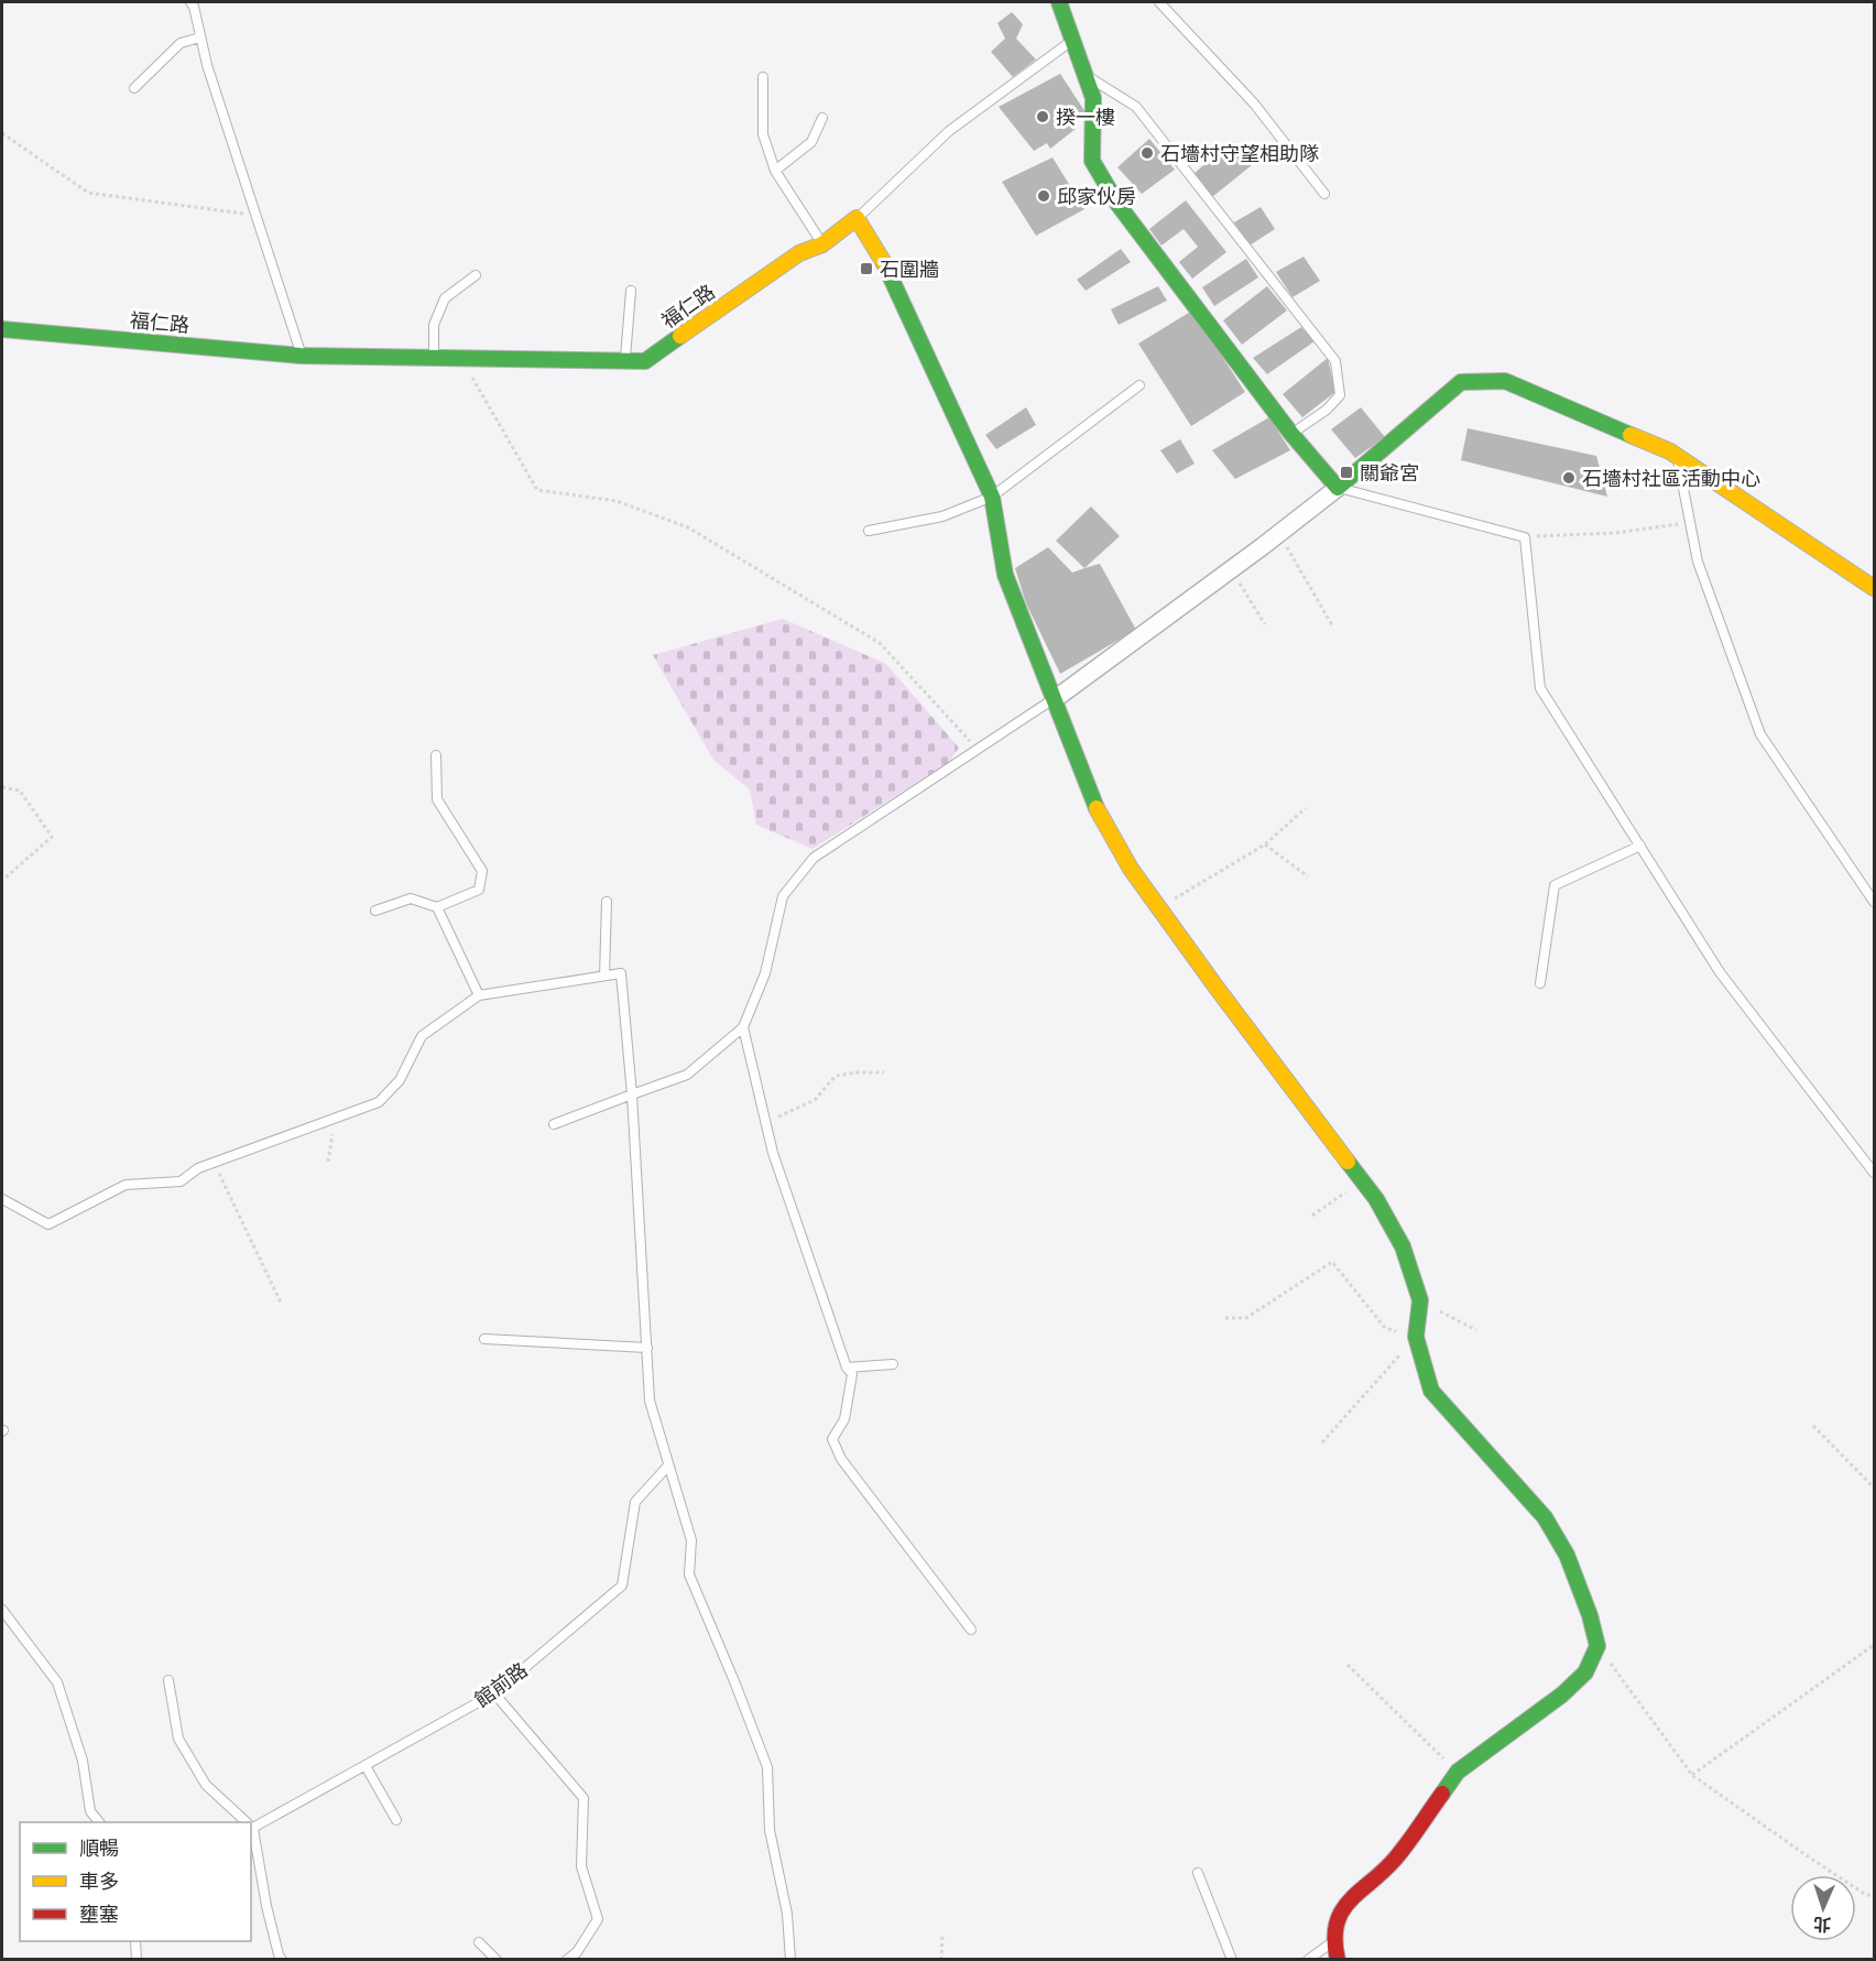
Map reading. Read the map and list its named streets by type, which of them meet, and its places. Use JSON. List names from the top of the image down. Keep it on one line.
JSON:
{"streets":{"street":["福仁路"],"lane":["館前路"]},"places":{"other":["揆一樓","石墻村守望相助隊","邱家伙房","石墻村社區活動中心"],"transit":["石圍牆","關爺宮"]},"legend":["順暢","車多","壅塞"],"north":"bottom"}
